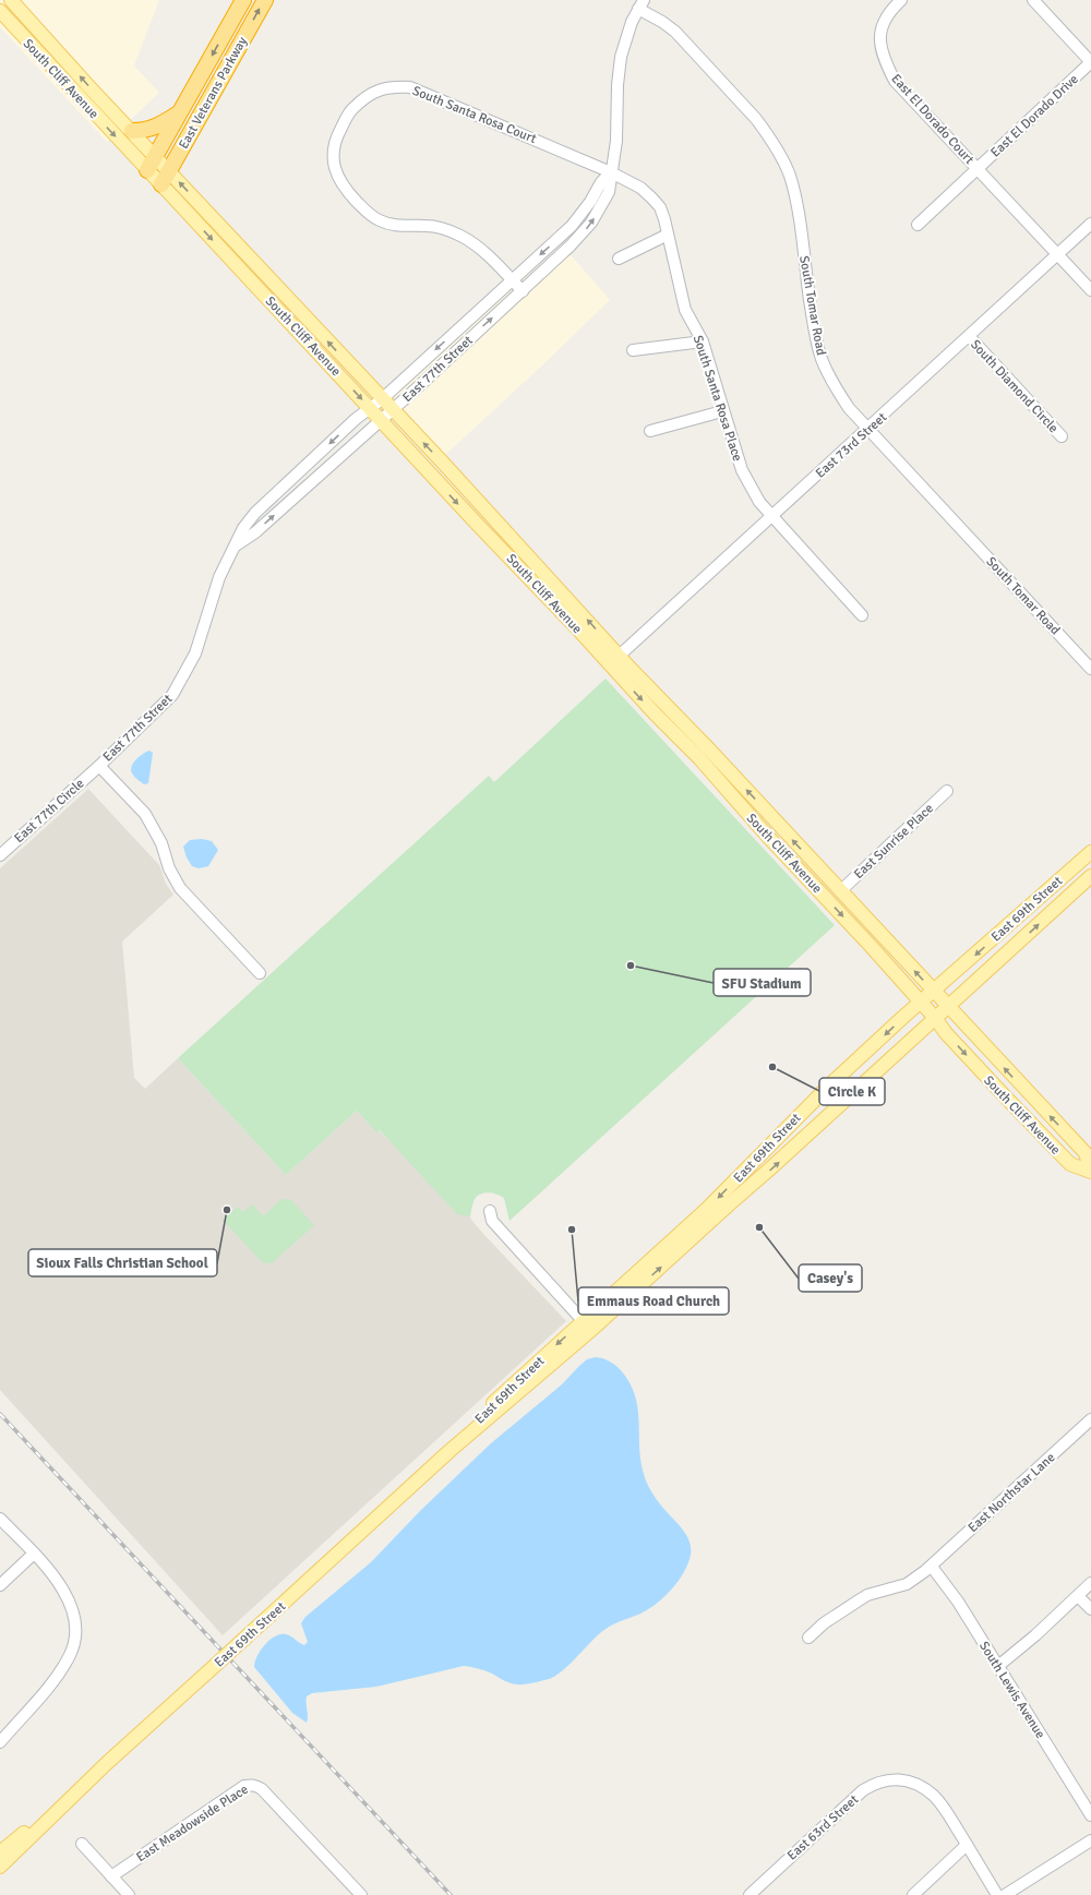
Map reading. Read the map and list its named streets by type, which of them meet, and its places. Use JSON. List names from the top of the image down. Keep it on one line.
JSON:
{"streets":{"highway":["East Veterans Parkway"],"main road":["South Cliff Avenue","East 69th Street"],"street":["South Santa Rosa Court","East El Dorado Drive","East El Dorado Court","South Tomar Road","East 77th Street","South Diamond Circle","South Santa Rosa Place","East 73rd Street","East 77th Circle","East Sunrise Place","East Northstar Lane","South Lewis Avenue","East Meadowside Place","East 63rd Street"]},"crossings":[["South Cliff Avenue","East Veterans Parkway"],["South Cliff Avenue","East 77th Street"],["South Cliff Avenue","East 73rd Street"],["South Cliff Avenue","East Sunrise Place"],["South Cliff Avenue","East 69th Street"],["South Santa Rosa Court","East 77th Street"],["South Santa Rosa Court","South Santa Rosa Place"],["East El Dorado Drive","East El Dorado Court"],["East El Dorado Court","East 73rd Street"],["South Tomar Road","East 77th Street"],["South Tomar Road","East 73rd Street"],["East 77th Street","South Santa Rosa Place"],["East 77th Street","East 77th Circle"],["South Diamond Circle","East 73rd Street"],["South Santa Rosa Place","East 73rd Street"],["East Northstar Lane","South Lewis Avenue"]],"places":["SFU Stadium","Circle K","Sioux Falls Christian School","Casey's","Emmaus Road Church"]}
